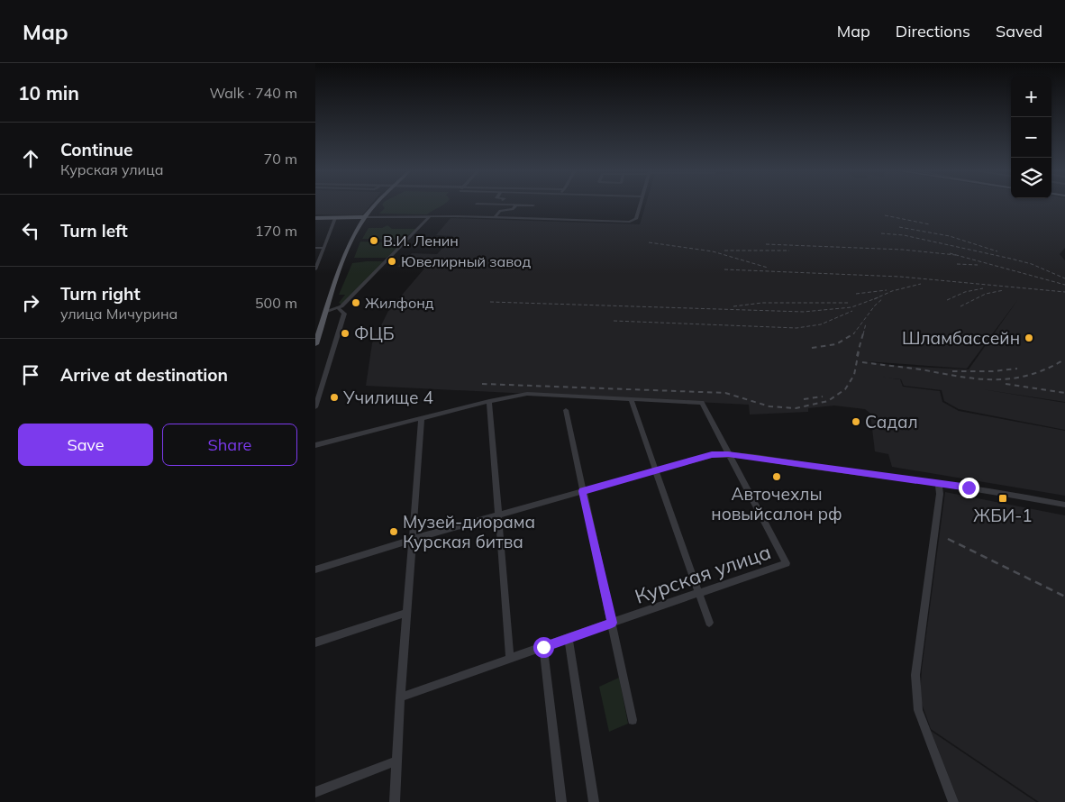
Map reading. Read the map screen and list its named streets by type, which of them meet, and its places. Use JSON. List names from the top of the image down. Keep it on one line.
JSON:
{"streets":{"street":["Курская улица"]},"places":{"other":["В.И. Ленин","Ювелирный завод","Жилфонд","ФЦБ","Шламбассейн","Училище 4","Садал","Авточехлы новыйсалон рф","Музей-диорама Курская битва"],"transit":["ЖБИ-1"]},"page":{"header":"Map","nav":["Map","Directions","Saved"],"heading":["10 min","Walk · 740 m"],"map_buttons":["+","−"],"list":[["Continue","Курская улица","70 m"],["Turn left","170 m"],["Turn right","улица Мичурина","500 m"],"Arrive at destination"],"buttons":["Save","Share"]}}
